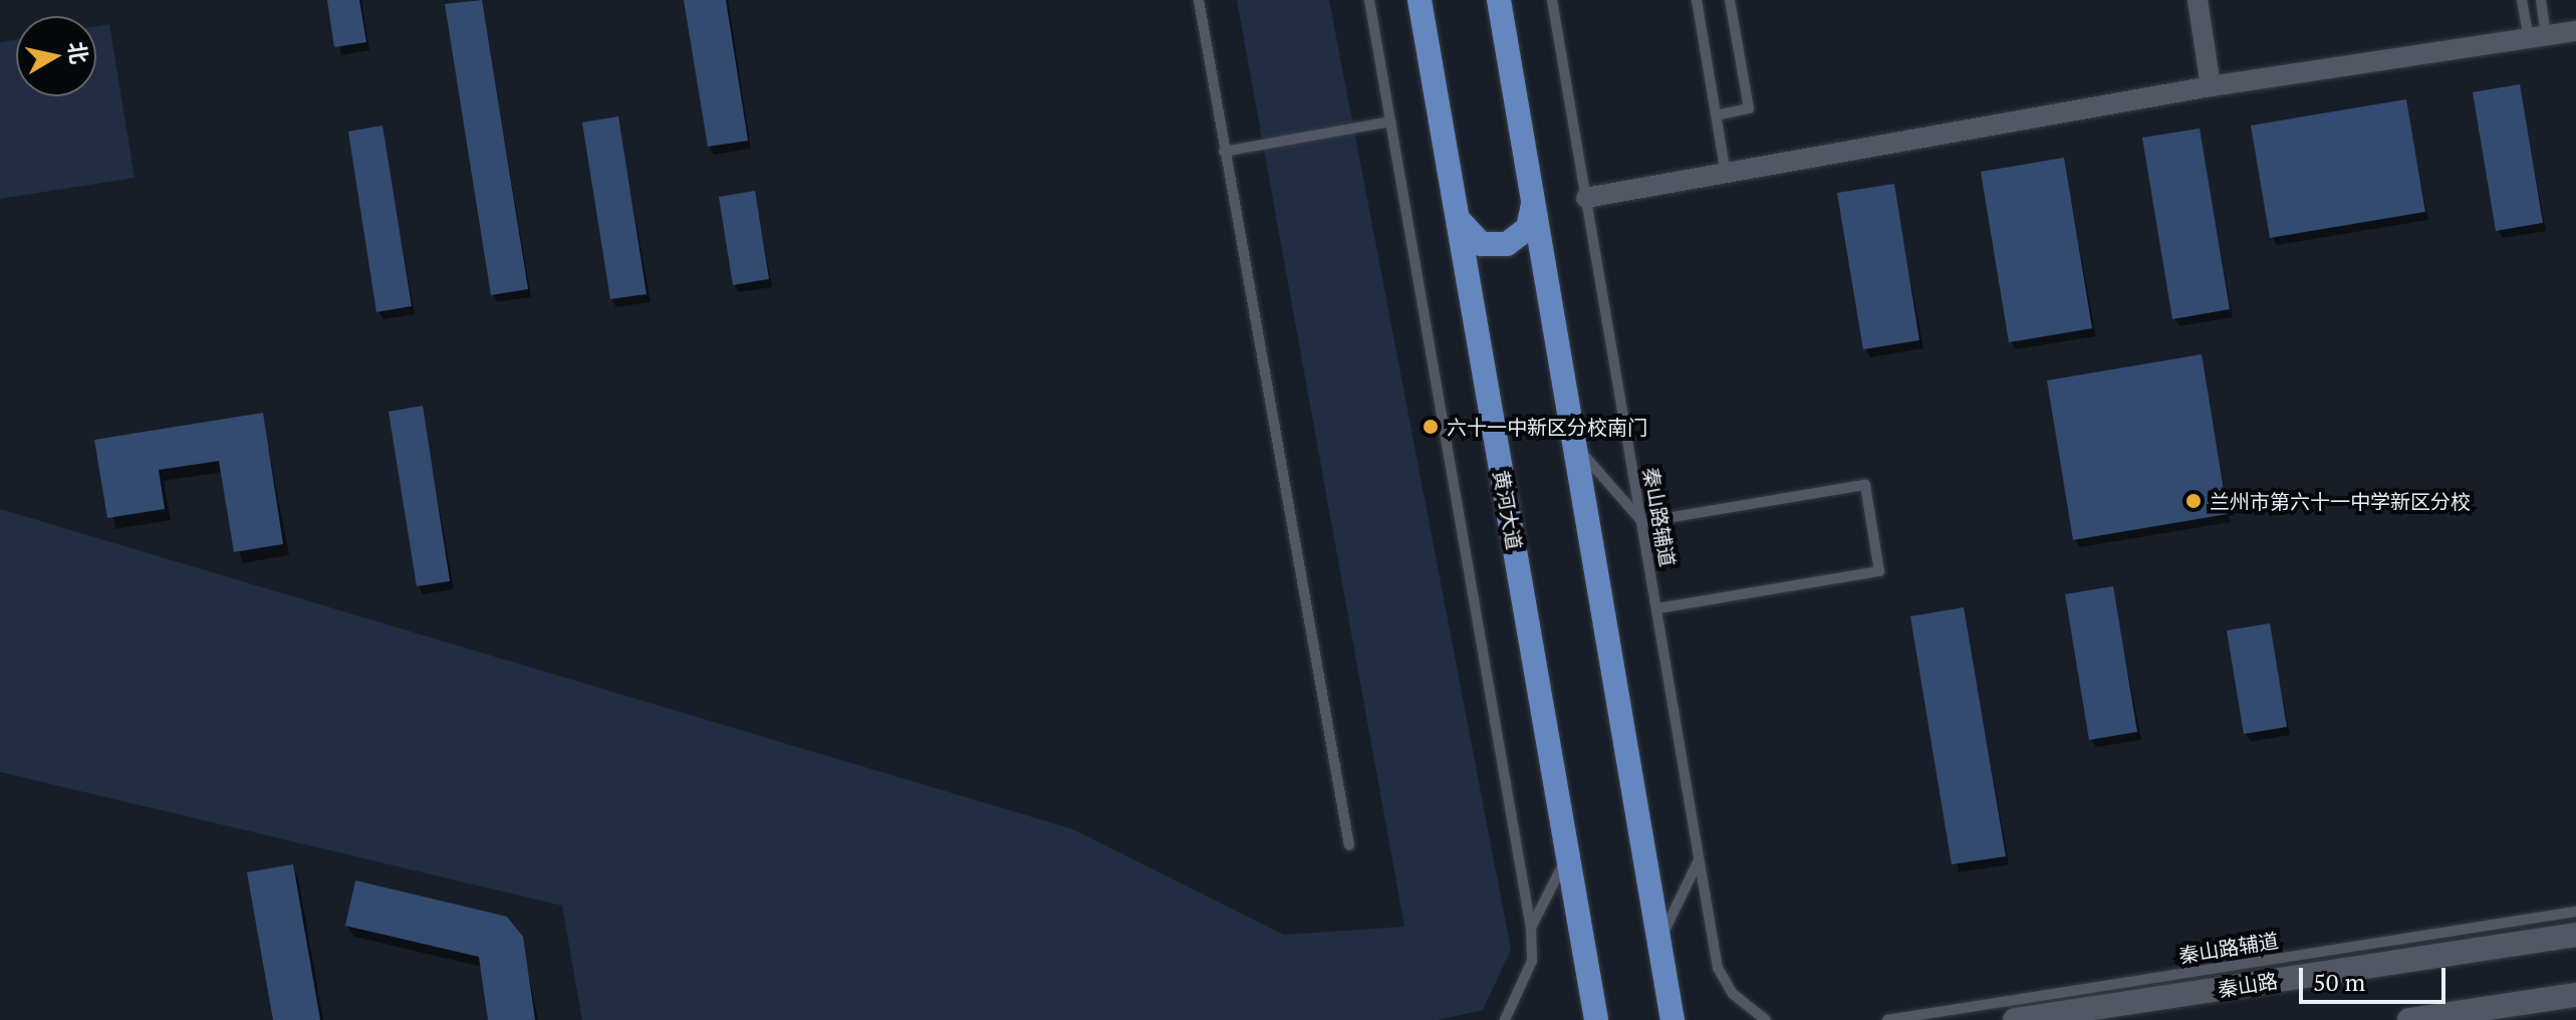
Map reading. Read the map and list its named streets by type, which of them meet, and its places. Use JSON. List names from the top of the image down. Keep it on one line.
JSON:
{"streets":{"main road":["黄河大道"],"street":["秦山路"],"lane":["秦山路辅道"]},"places":["六十一中新区分校南门","兰州市第六十一中学新区分校"],"scale_bar":"50 m","north":"right"}
